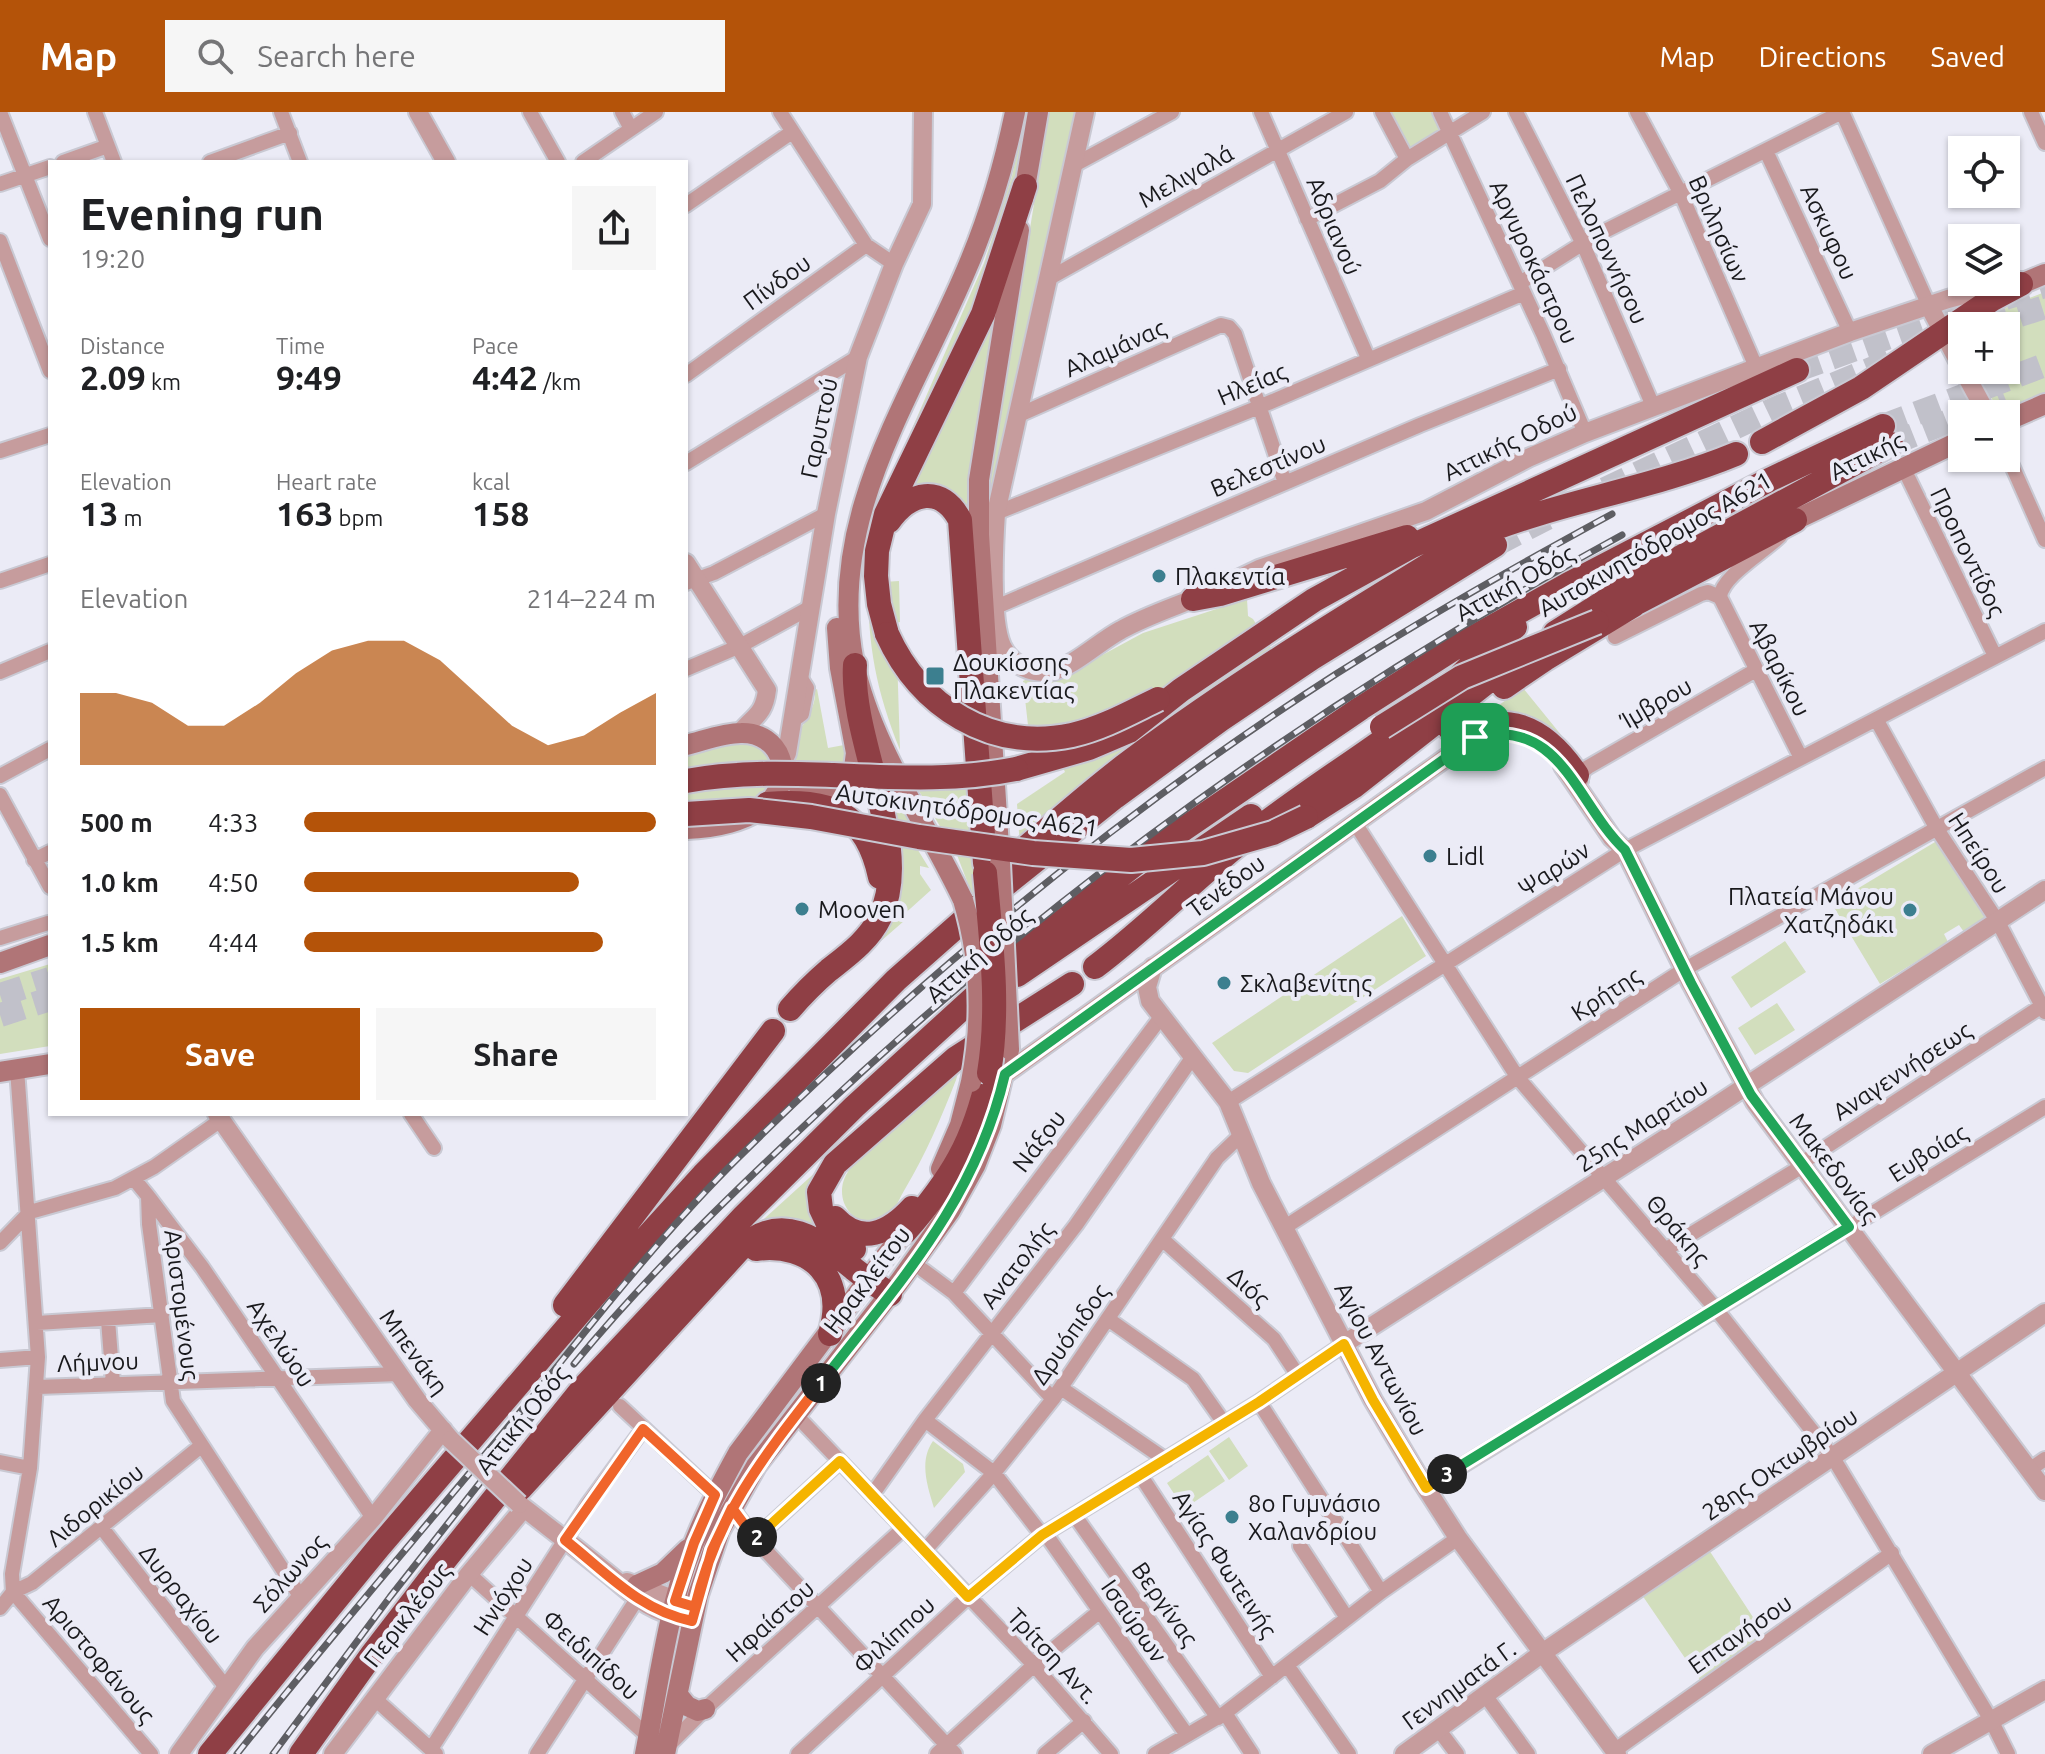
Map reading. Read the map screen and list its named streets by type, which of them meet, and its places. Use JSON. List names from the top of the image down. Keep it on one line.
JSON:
{"streets":{"highway":["Αυτοκινητόδρομος Α621","Αττική Οδός"],"main road":["Αττικής Οδού","Αττικής","Ηρακλείτου"],"street":["Μελιγαλά","Αδριανού","Βριλησίων","Ασκυφου","Πελοποννήσου","Αργυροκάστρου","Πίνδου","Αλαμάνας","Ηλείας","Γαρυττού","Βελεστίνου","Προποντίδος","Αβαρίκου","Ίμβρου","Ηπείρου","Ψαρών","Τενέδου","Κρήτης","Αναγεννήσεως","25ης Μαρτίου","Νάξου","Ευβοίας","Μακεδονίας","Θράκης","Ανατολής","Διός","Αριστομένους","Δρυόπιδος","Αχελώου","Μπενάκη","Αγίου Αντωνίου","Λήμνου","28ης Οκτωβρίου","Λιδορικίου","Αγίας Φωτεινής","Σόλωνος","Δυρραχίου","Ηνιόχου","Βεργίνας","Περικλέους","Ηφαίστου","Ισαύρων","Επτανήσου","Φιλίππου","Φειδιπίδου","Τρίτση Αντ.","Αριστοφάνους","Γεννηματά Γ."]},"crossings":[["Μελιγαλά","Αδριανού"],["Αδριανού","Ηλείας"],["Βριλησίων","Ηλείας"],["Βριλησίων","Αττικής Οδού"],["Ασκυφου","Ηλείας"],["Ασκυφου","Αττικής Οδού"],["Πελοποννήσου","Ηλείας"],["Πελοποννήσου","Αττικής Οδού"],["Αργυροκάστρου","Ηλείας"],["Αργυροκάστρου","Αττικής Οδού"],["Αργυροκάστρου","Βελεστίνου"],["Αλαμάνας","Ηλείας"],["Αττικής Οδού","Βελεστίνου"],["Αττικής","Προποντίδος"],["Αυτοκινητόδρομος Α621","Αττική Οδός"],["Προποντίδος","Ψαρών"],["Αβαρίκου","Ίμβρου"],["Αβαρίκου","Ψαρών"],["Ίμβρου","Μακεδονίας"],["Ηπείρου","Ψαρών"],["Ηπείρου","Κρήτης"],["Ηπείρου","Αναγεννήσεως"],["Ηπείρου","25ης Μαρτίου"],["Ψαρών","Μακεδονίας"],["Ψαρών","Θράκης"],["Ψαρών","Αγίου Αντωνίου"],["Τενέδου","Μακεδονίας"],["Τενέδου","Θράκης"],["Τενέδου","Ηρακλείτου"],["Τενέδου","Αγίου Αντωνίου"],["Κρήτης","Μακεδονίας"],["Κρήτης","Θράκης"],["Κρήτης","Αγίου Αντωνίου"],["Αναγεννήσεως","Μακεδονίας"],["Αναγεννήσεως","Θράκης"],["25ης Μαρτίου","Μακεδονίας"],["25ης Μαρτίου","Θράκης"],["25ης Μαρτίου","Αγίου Αντωνίου"],["25ης Μαρτίου","Φιλίππου"],["Νάξου","Αγίου Αντωνίου"],["Ευβοίας","Μακεδονίας"],["Ευβοίας","Θράκης"],["Ευβοίας","Αγίου Αντωνίου"],["Μακεδονίας","28ης Οκτωβρίου"],["Θράκης","28ης Οκτωβρίου"],["Θράκης","Επτανήσου"],["Ανατολής","Αγίου Αντωνίου"],["Ανατολής","Ισαύρων"],["Ανατολής","Τρίτση Αντ."],["Ηρακλείτου","Μπενάκη"],["Ηρακλείτου","Ηφαίστου"],["Ηρακλείτου","Φειδιπίδου"],["Ηρακλείτου","Τρίτση Αντ."],["Διός","Δρυόπιδος"],["Διός","Φιλίππου"],["Αριστομένους","Αχελώου"],["Αριστομένους","Λήμνου"],["Αριστομένους","Λιδορικίου"],["Αριστομένους","Σόλωνος"],["Δρυόπιδος","Αγίου Αντωνίου"],["Δρυόπιδος","Ισαύρων"],["Δρυόπιδος","Τρίτση Αντ."],["Αχελώου","Λήμνου"],["Αχελώου","Σόλωνος"],["Μπενάκη","Λήμνου"],["Μπενάκη","Σόλωνος"],["Μπενάκη","Ηνιόχου"],["Μπενάκη","Περικλέους"],["Αγίου Αντωνίου","28ης Οκτωβρίου"],["Αγίου Αντωνίου","Επτανήσου"],["Αγίου Αντωνίου","Φιλίππου"],["Αγίου Αντωνίου","Γεννηματά Γ."],["28ης Οκτωβρίου","Γεννηματά Γ."],["Λιδορικίου","Δυρραχίου"],["Λιδορικίου","Αριστοφάνους"],["Αγίας Φωτεινής","Φιλίππου"],["Σόλωνος","Δυρραχίου"],["Ηνιόχου","Φειδιπίδου"],["Βεργίνας","Φιλίππου"],["Περικλέους","Φειδιπίδου"],["Ηφαίστου","Φειδιπίδου"],["Ηφαίστου","Τρίτση Αντ."],["Ισαύρων","Φιλίππου"],["Φιλίππου","Τρίτση Αντ."]],"places":{"other":["Πλακεντία","Lidl","Mooven","Πλατεία Μάνου Χατζηδάκι","Σκλαβενίτης","8ο Γυμνάσιο Χαλανδρίου"],"transit":["Δουκίσσης Πλακεντίας"]},"page":{"header":"Map","search":"Search here","nav":["Map","Directions","Saved"],"map_buttons":["+","−"],"heading":["Evening run","19:20"],"stats":[["Distance","2.09 km"],["Time","9:49"],["Pace","4:42 /km"],["Elevation","13 m"],["Heart rate","163 bpm"],["kcal","158"]],"chart":["Elevation","214–224 m"],"list":[{"name":"500 m","note":"4:33"},{"name":"1.0 km","note":"4:50"},{"name":"1.5 km","note":"4:44"}],"buttons":["Save","Share"],"pins":["1","3","2"]}}
